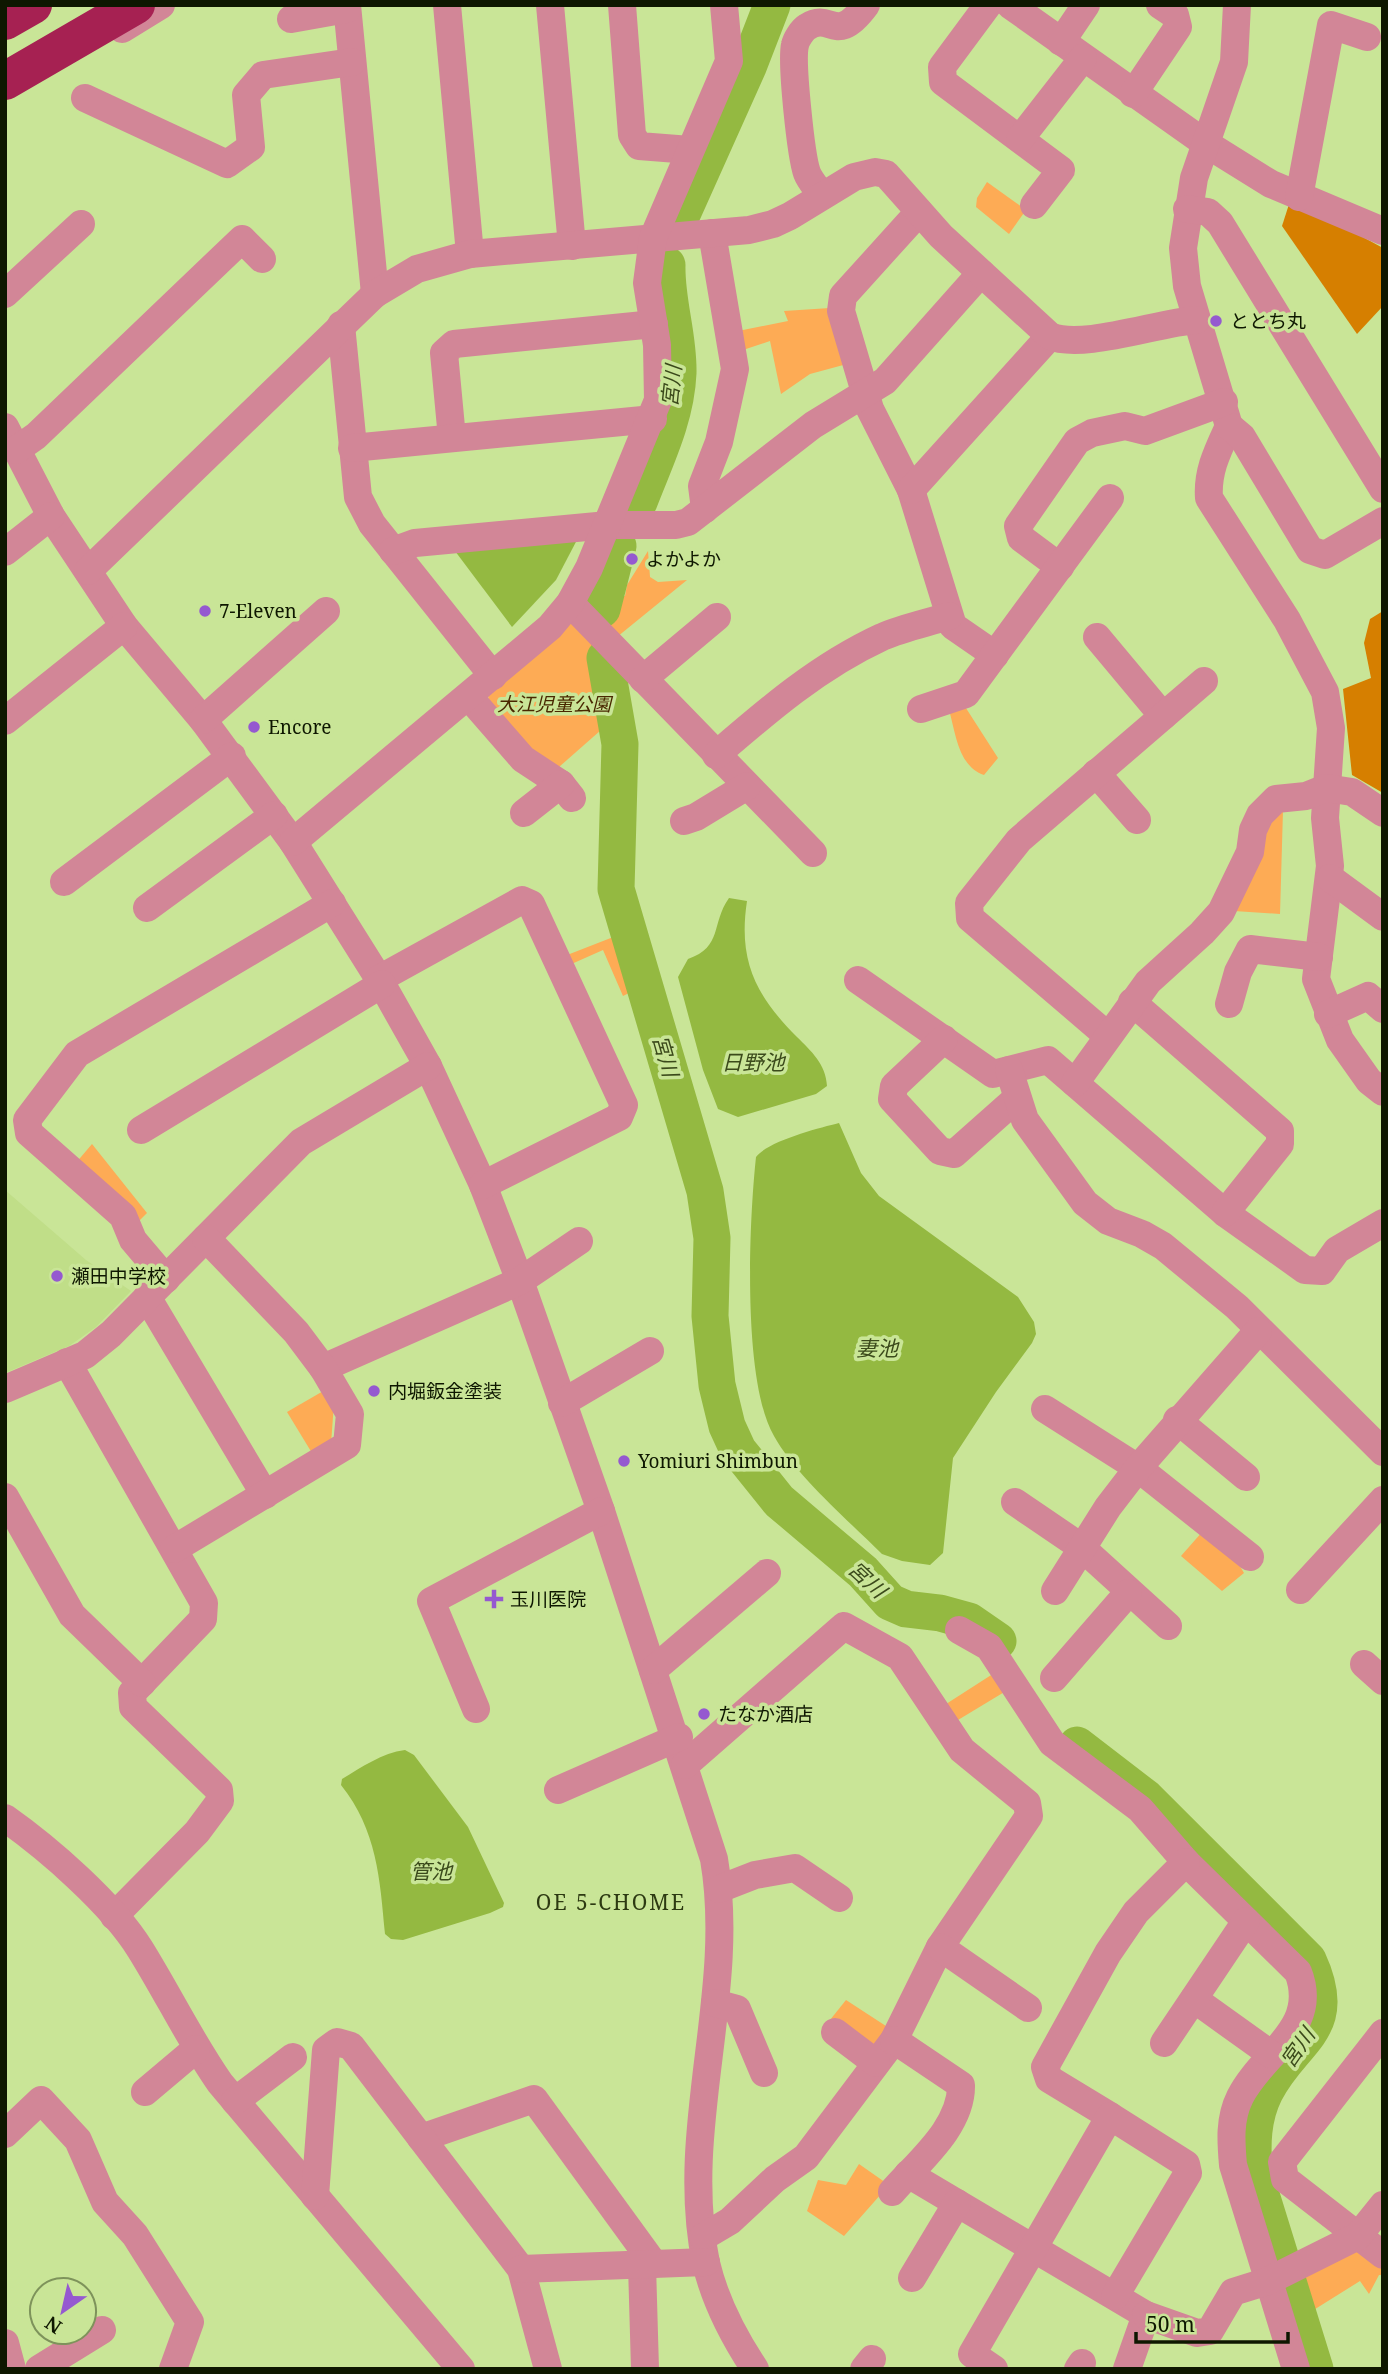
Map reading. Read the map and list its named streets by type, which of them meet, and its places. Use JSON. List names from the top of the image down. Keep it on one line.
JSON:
{"districts":["OE 5-CHOME"],"water":["宮川","日野池","妻池","管池"],"parks":["大江児童公園"],"places":{"other":["ととち丸","よかよか","7-Eleven","Encore","瀬田中学校","内堀鈑金塗装","Yomiuri Shimbun","たなか酒店"],"health":["玉川医院"]},"scale_bar":"50 m","north":"bottom left"}
